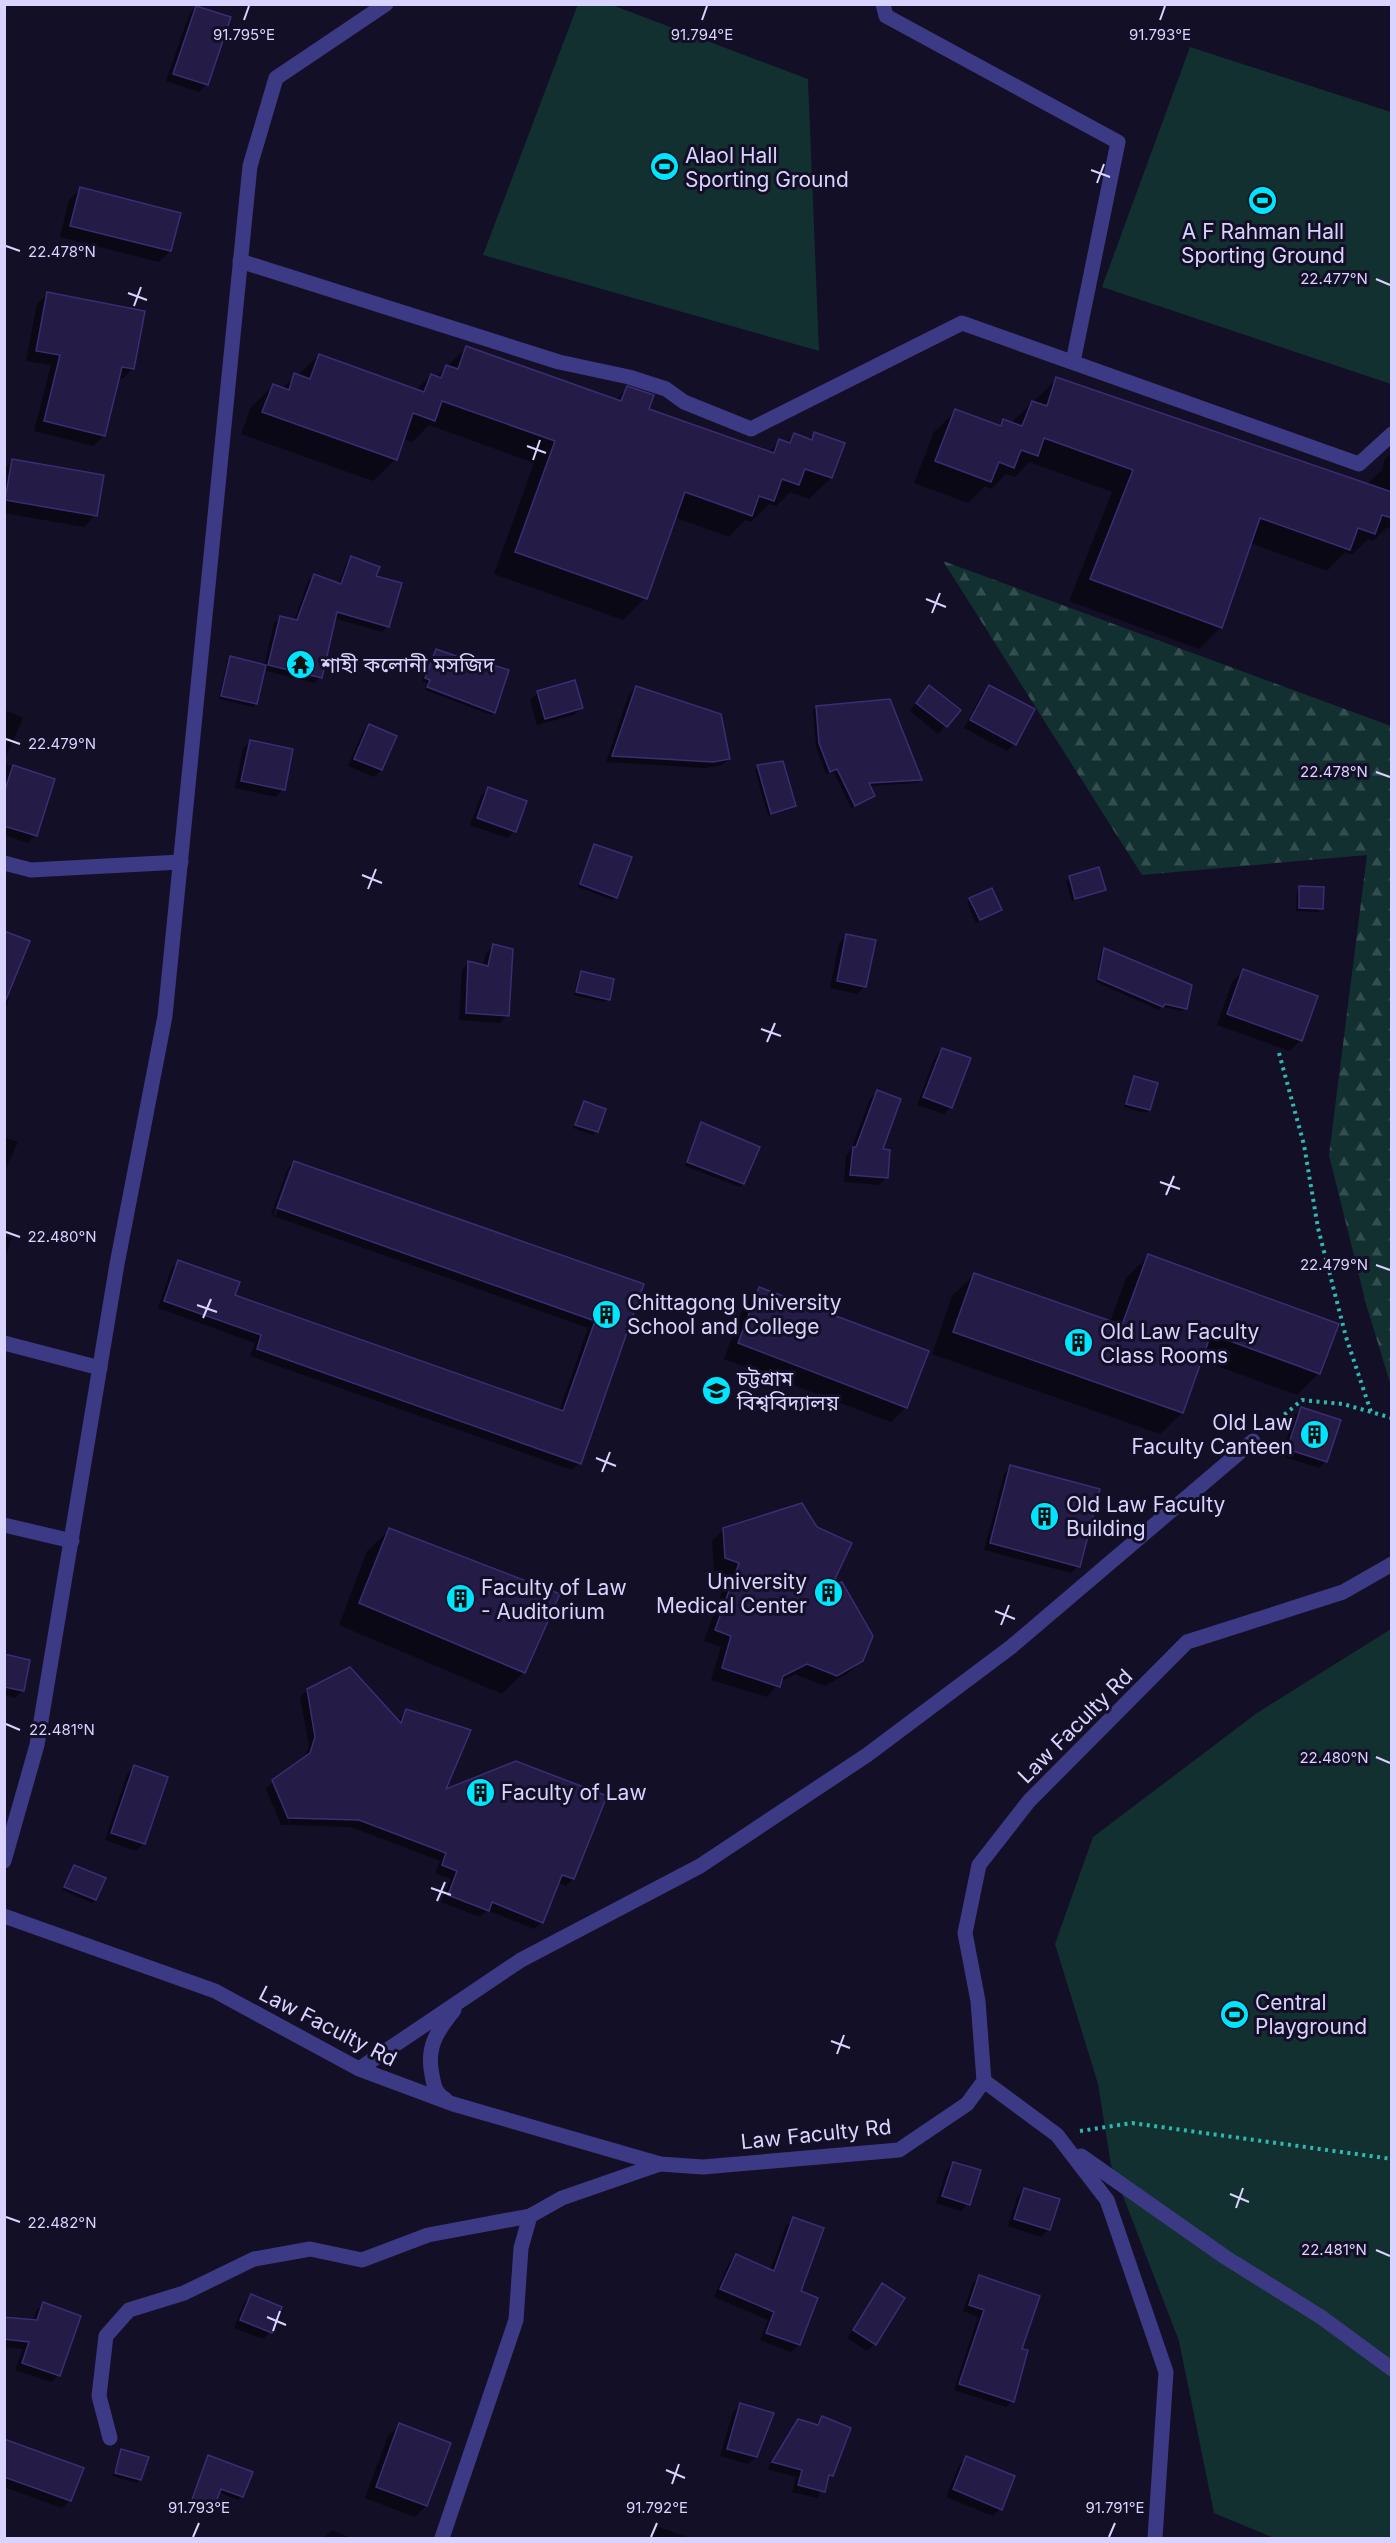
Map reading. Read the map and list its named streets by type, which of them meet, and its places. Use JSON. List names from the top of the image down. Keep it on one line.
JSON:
{"streets":{"street":["Law Faculty Rd"]},"places":{"sports":["Alaol Hall Sporting Ground","A F Rahman Hall Sporting Ground","Central Playground"],"temple":["শাহী কলোনী মসজিদ"],"building":["Chittagong University School and College","Old Law Faculty Class Rooms","Old Law Faculty Canteen","Old Law Faculty Building","University Medical Center","Faculty of Law - Auditorium","Faculty of Law"],"school or university":["চট্টগ্রাম বিশ্ববিদ্যালয়"]},"coordinates":["91.794°E","91.793°E","91.795°E","22.478°N","22.477°N","22.479°N","22.480°N","22.481°N","22.482°N","91.792°E","91.791°E"]}
